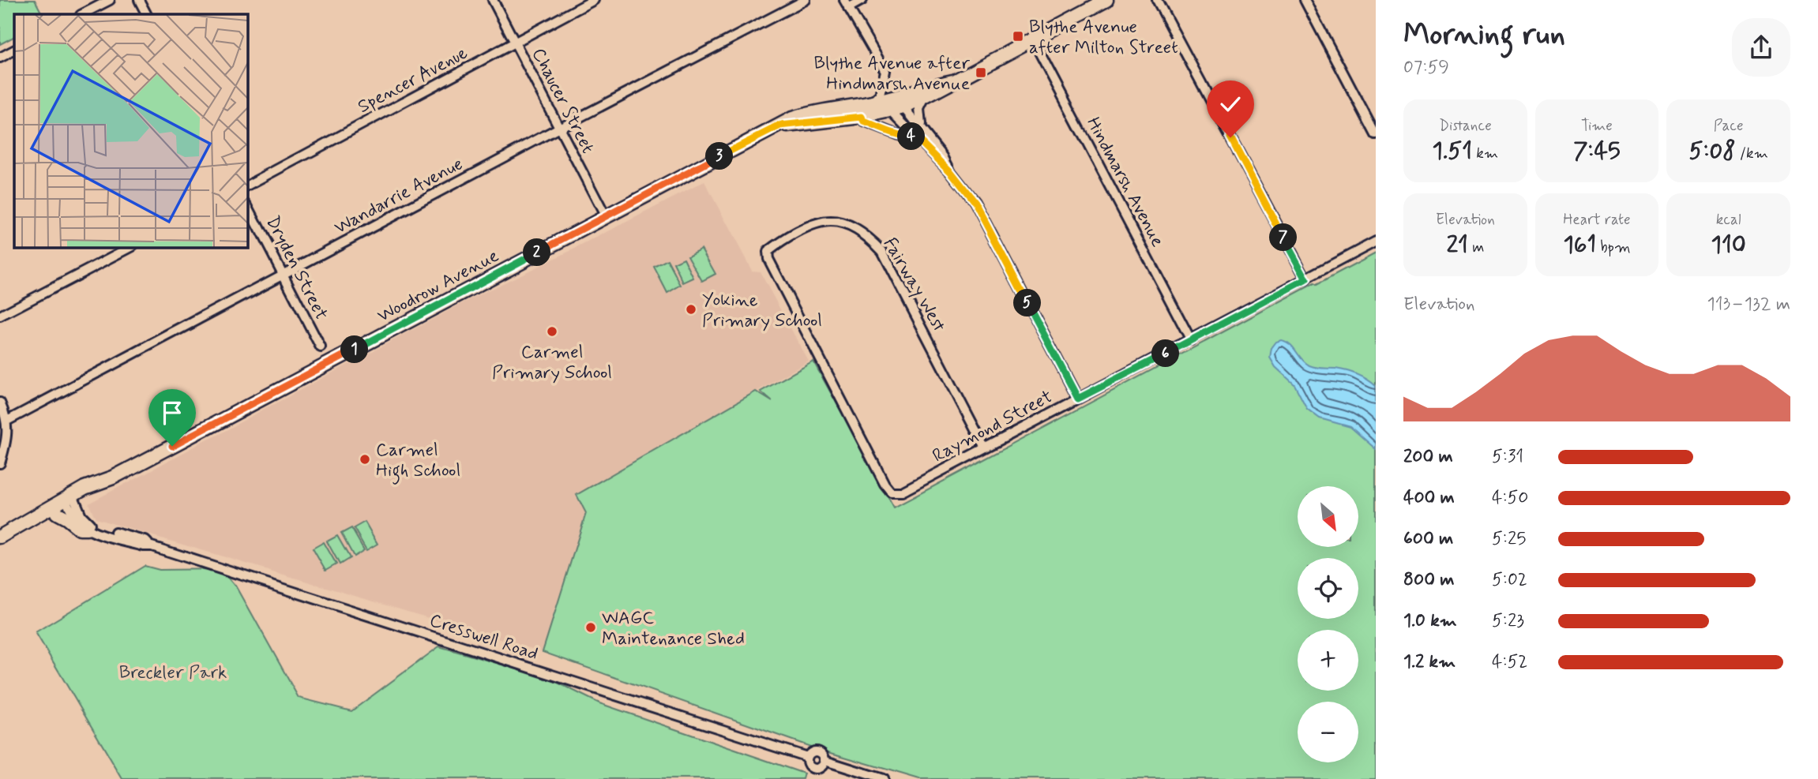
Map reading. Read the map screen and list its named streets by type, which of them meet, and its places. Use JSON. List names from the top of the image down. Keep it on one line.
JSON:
{"streets":{"main road":["Woodrow Avenue"],"street":["Spencer Avenue","Chaucer Street","Hindmarsh Avenue","Wandarrie Avenue","Dryden Street","Fairway West","Raymond Street","Cresswell Road"]},"crossings":[["Spencer Avenue","Chaucer Street"],["Chaucer Street","Wandarrie Avenue"],["Chaucer Street","Woodrow Avenue"],["Hindmarsh Avenue","Raymond Street"],["Wandarrie Avenue","Dryden Street"],["Fairway West","Raymond Street"],["Woodrow Avenue","Cresswell Road"]],"parks":["Breckler Park"],"places":{"transit":["Blythe Avenue after Milton Street","Blythe Avenue after Hindmarsh Avenue"],"other":["Yokine Primary School","Carmel Primary School","Carmel High School","WAGC Maintenance Shed"]},"north":"bottom right","page":{"heading":["Morning run","07:59"],"stats":[["Distance","1.51 km"],["Time","7:45"],["Pace","5:08 /km"],["Elevation","21 m"],["Heart rate","161 bpm"],["kcal","110"]],"pins":["4","3","7","2","5","1","6"],"chart":["Elevation","113–132 m"],"list":[{"name":"200 m","note":"5:31"},{"name":"400 m","note":"4:50"},{"name":"600 m","note":"5:25"},{"name":"800 m","note":"5:02"},{"name":"1.0 km","note":"5:23"},{"name":"1.2 km","note":"4:52"}],"map_buttons":["+","−"]}}
